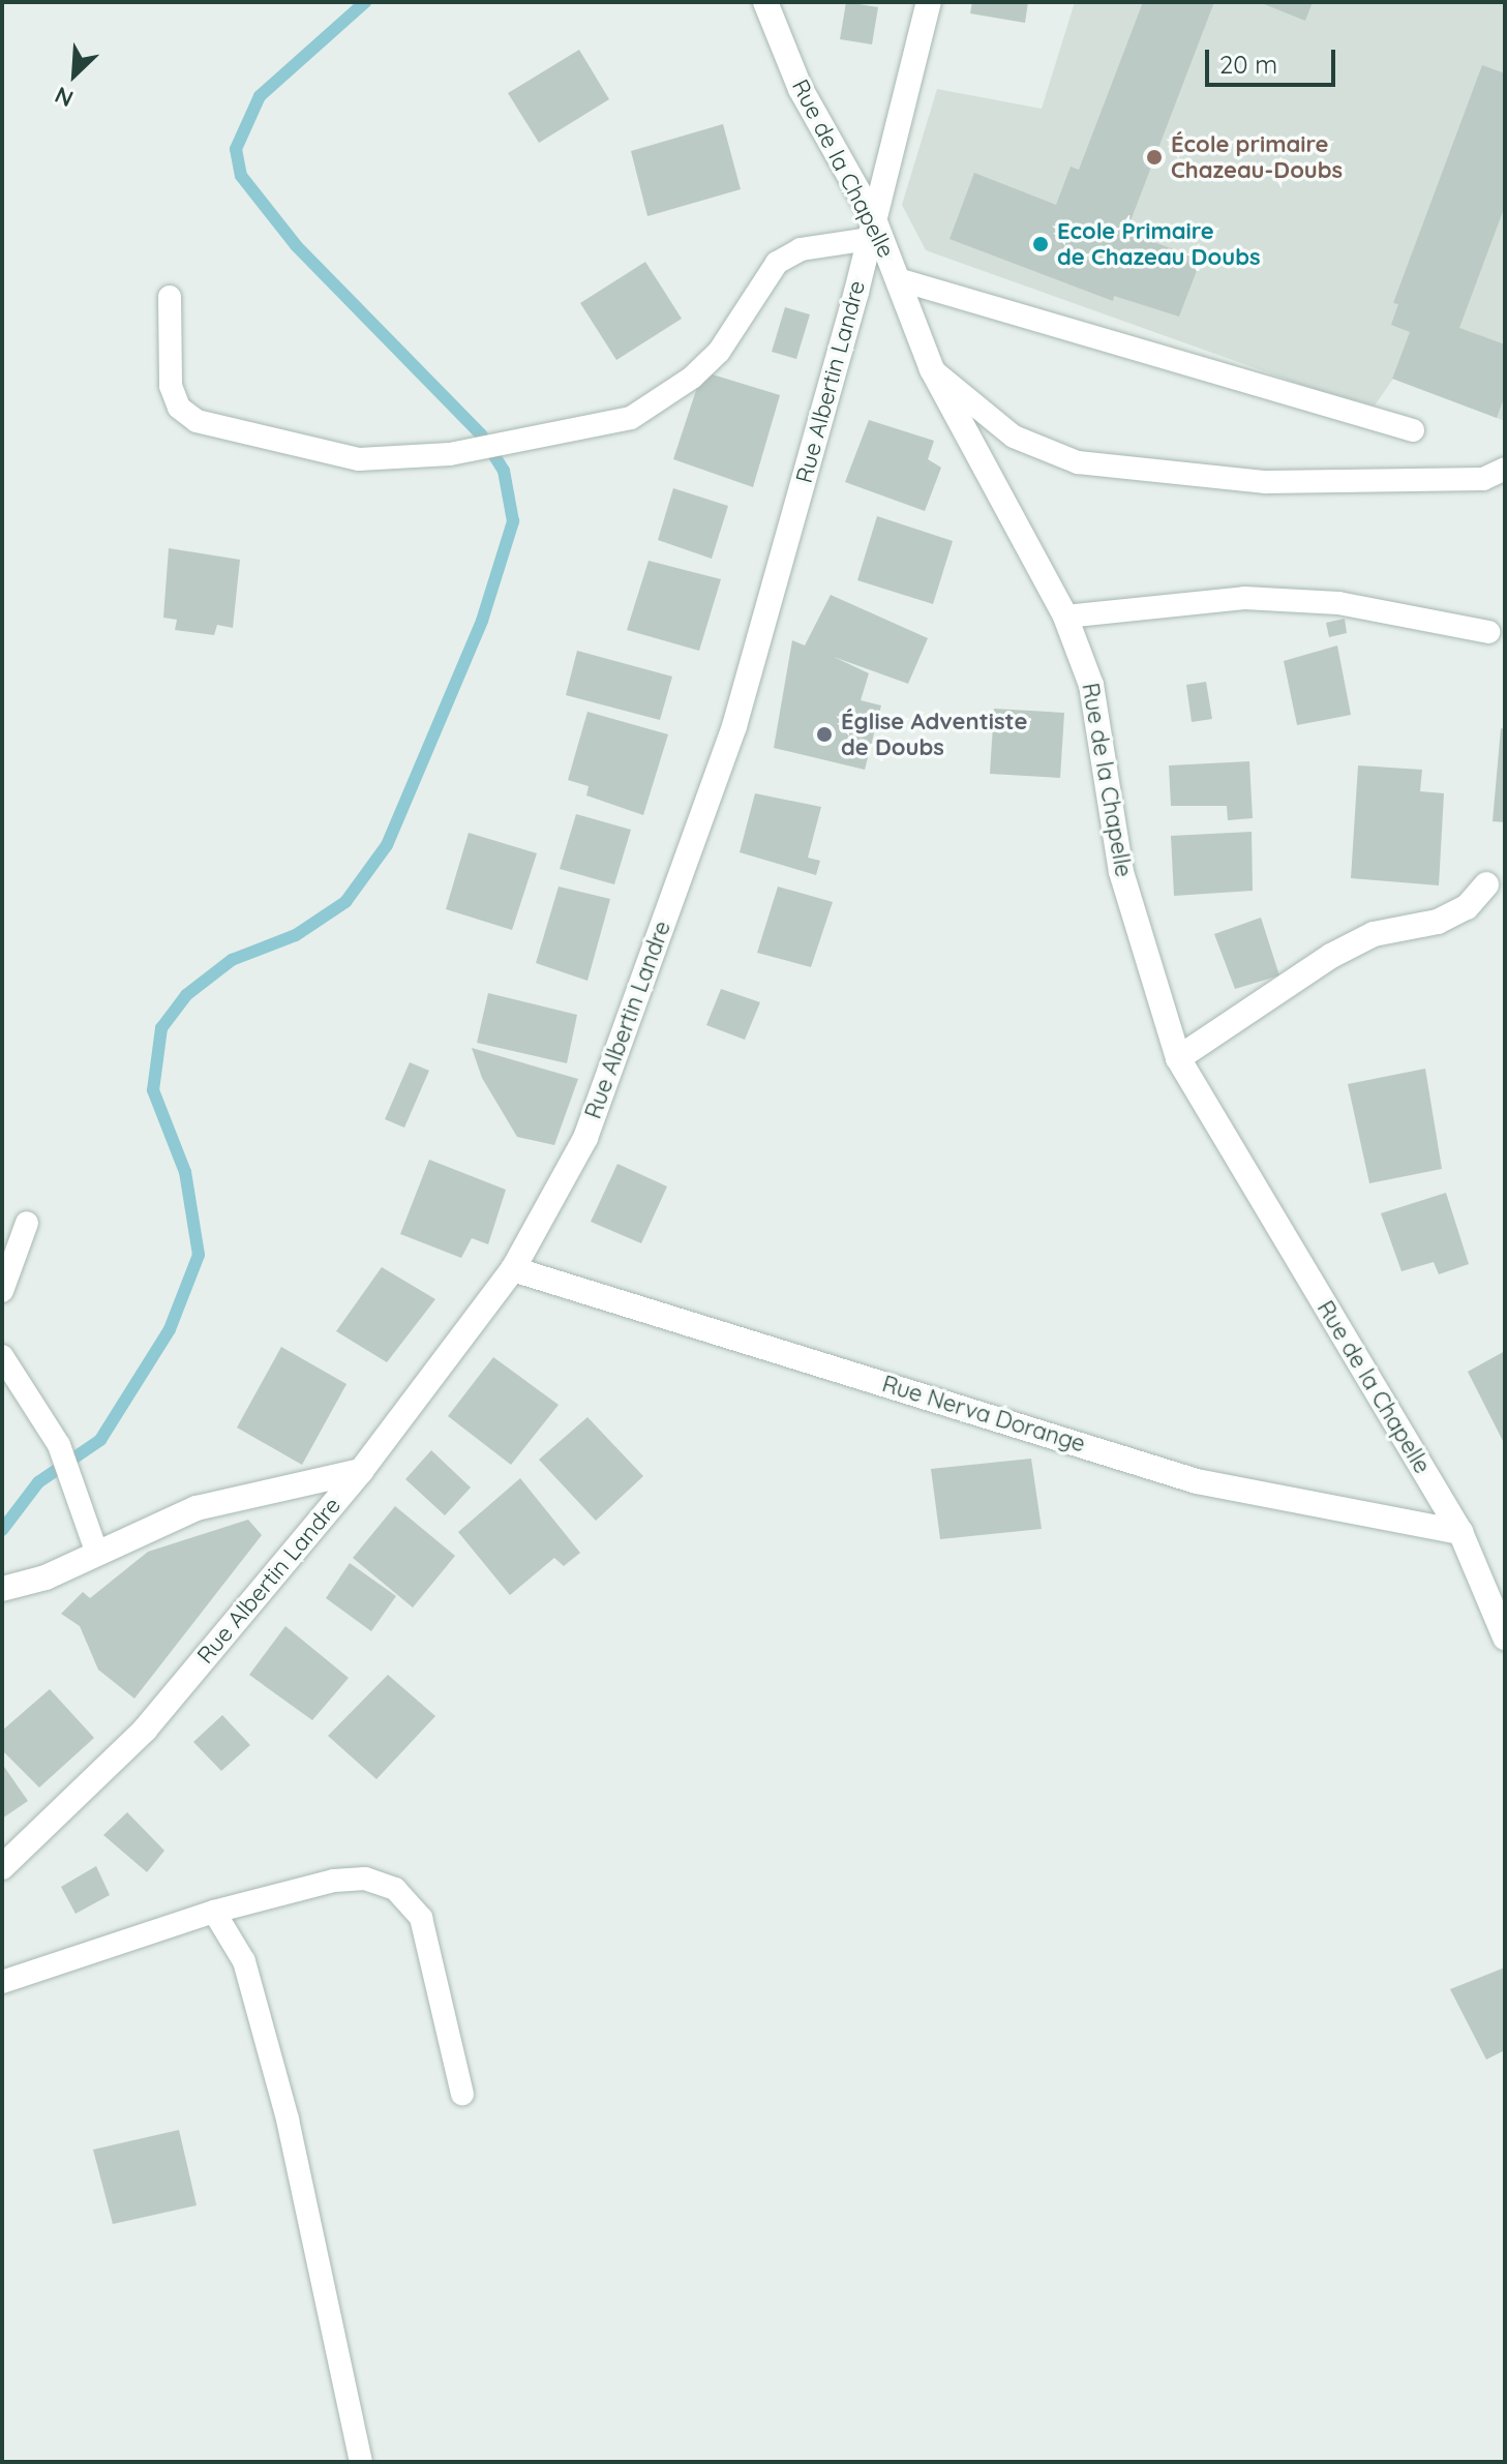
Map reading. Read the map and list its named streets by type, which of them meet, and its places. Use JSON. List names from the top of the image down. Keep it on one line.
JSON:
{"streets":{"street":["Rue de la Chapelle","Rue Albertin Landre","Rue Nerva Dorange"]},"crossings":[["Rue de la Chapelle","Rue Albertin Landre"],["Rue de la Chapelle","Rue Nerva Dorange"],["Rue Albertin Landre","Rue Nerva Dorange"]],"places":["École primaire Chazeau-Doubs","Ecole Primaire de Chazeau Doubs","Église Adventiste de Doubs"],"scale_bar":"20 m","north":"bottom left"}
